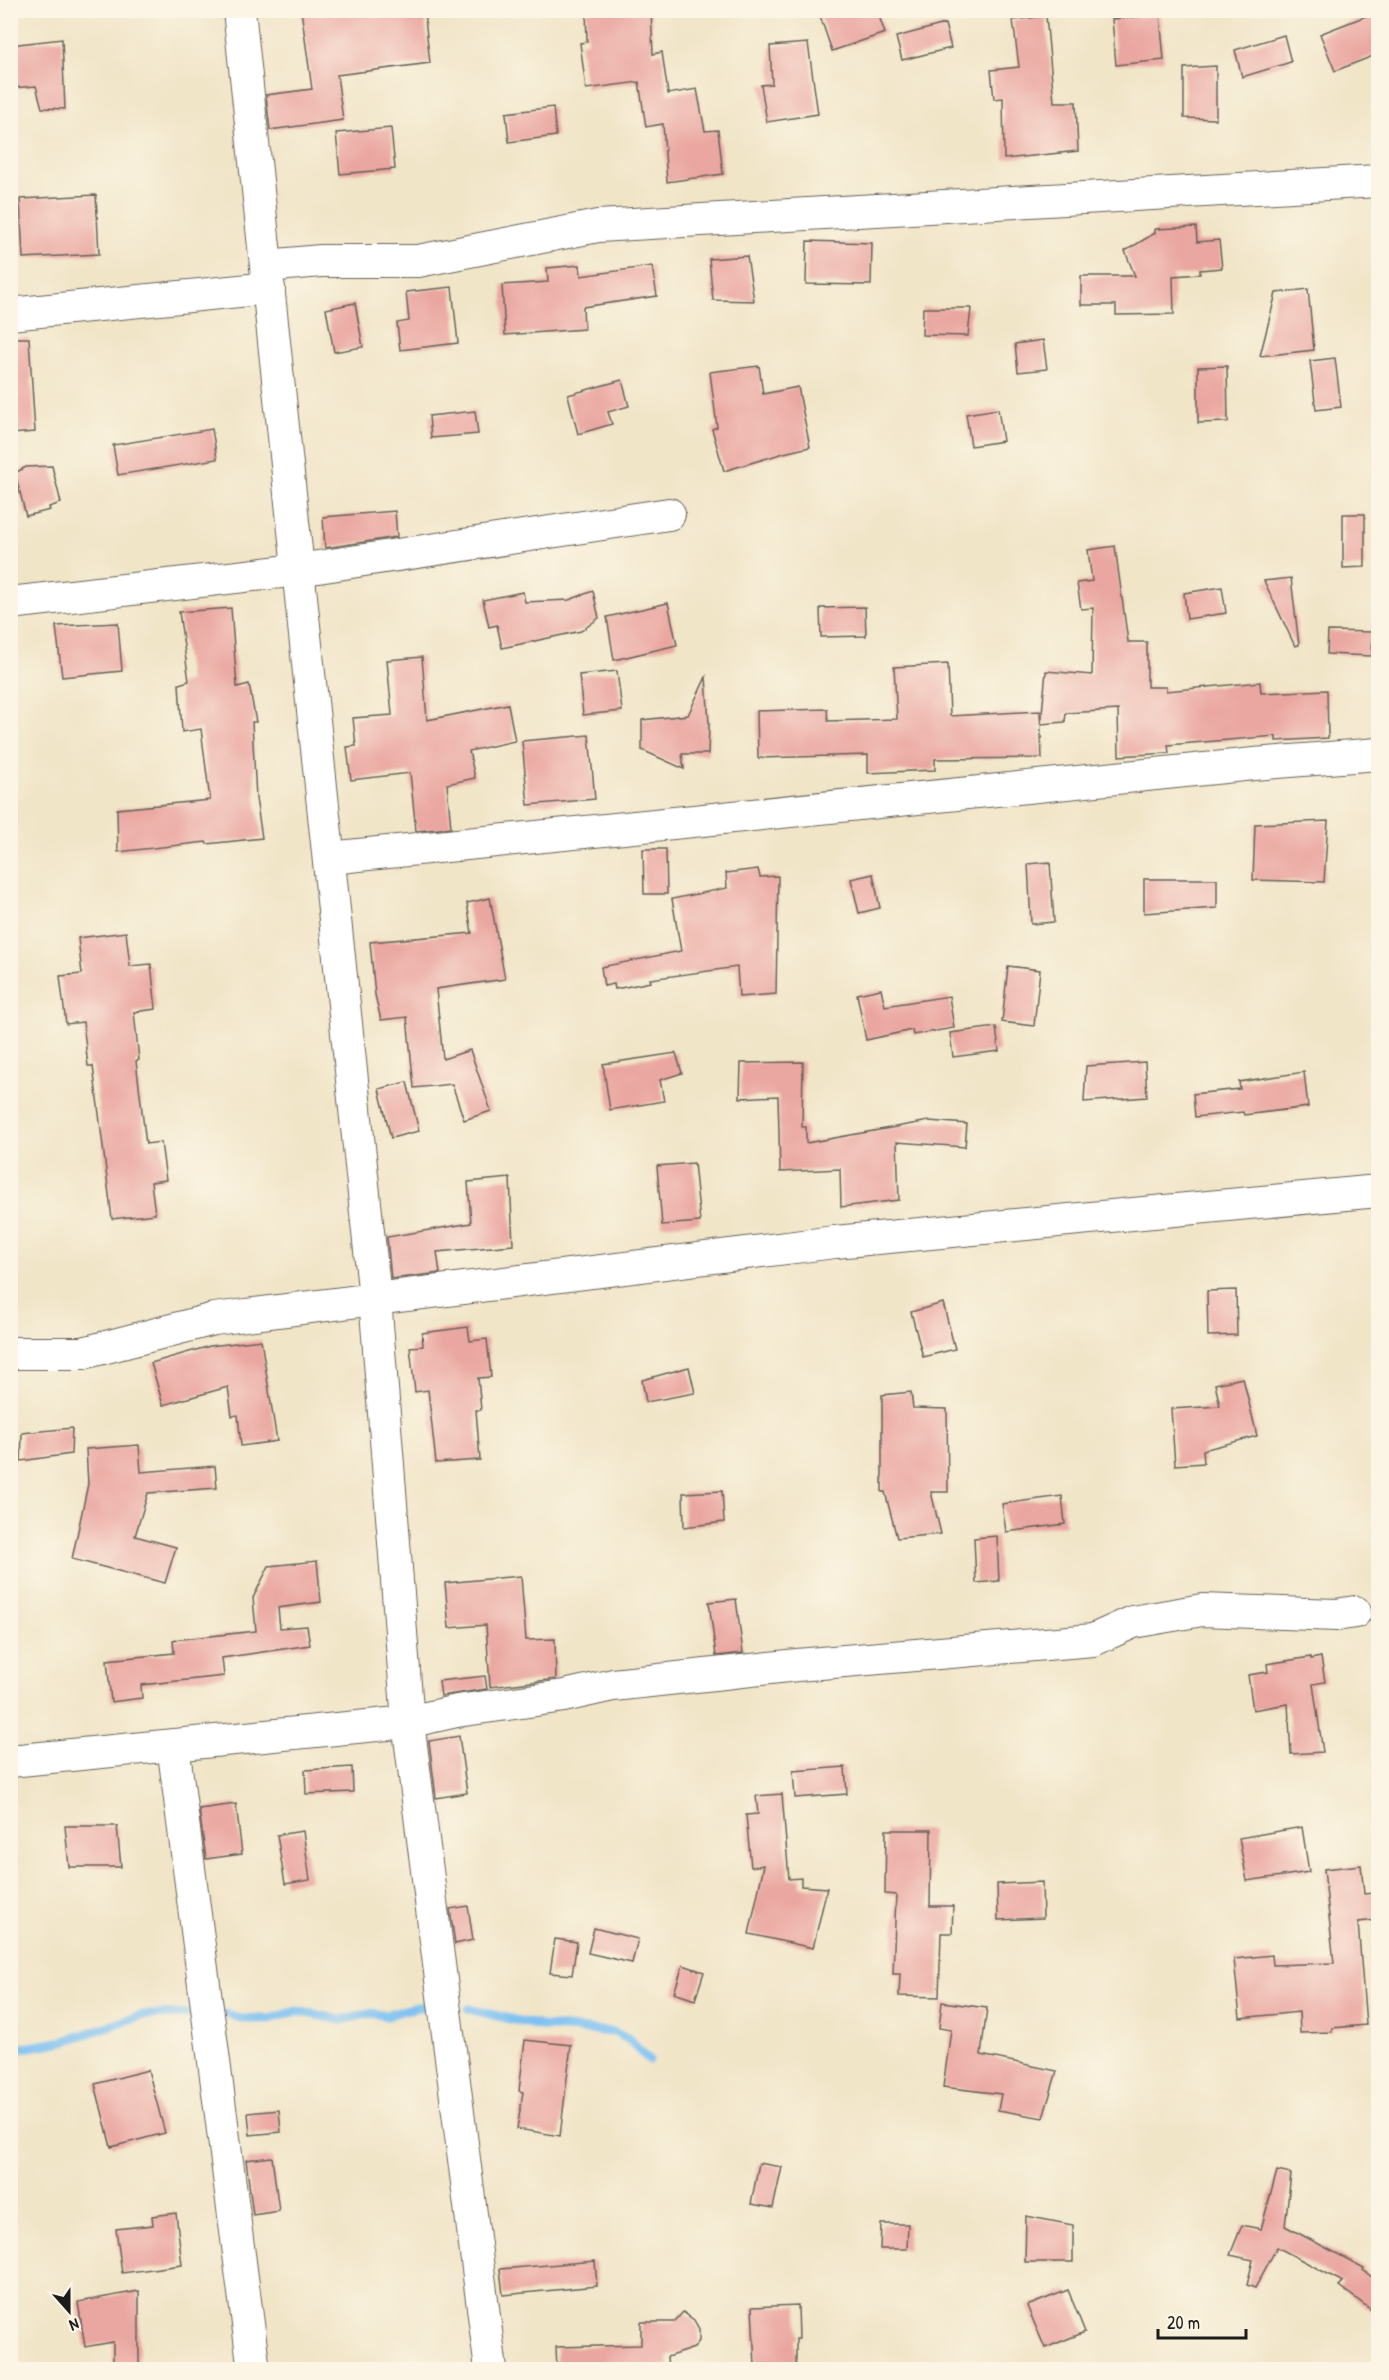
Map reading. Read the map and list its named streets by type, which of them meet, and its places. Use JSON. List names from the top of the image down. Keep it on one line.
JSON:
{"scale_bar":"20 m","north":"bottom"}
